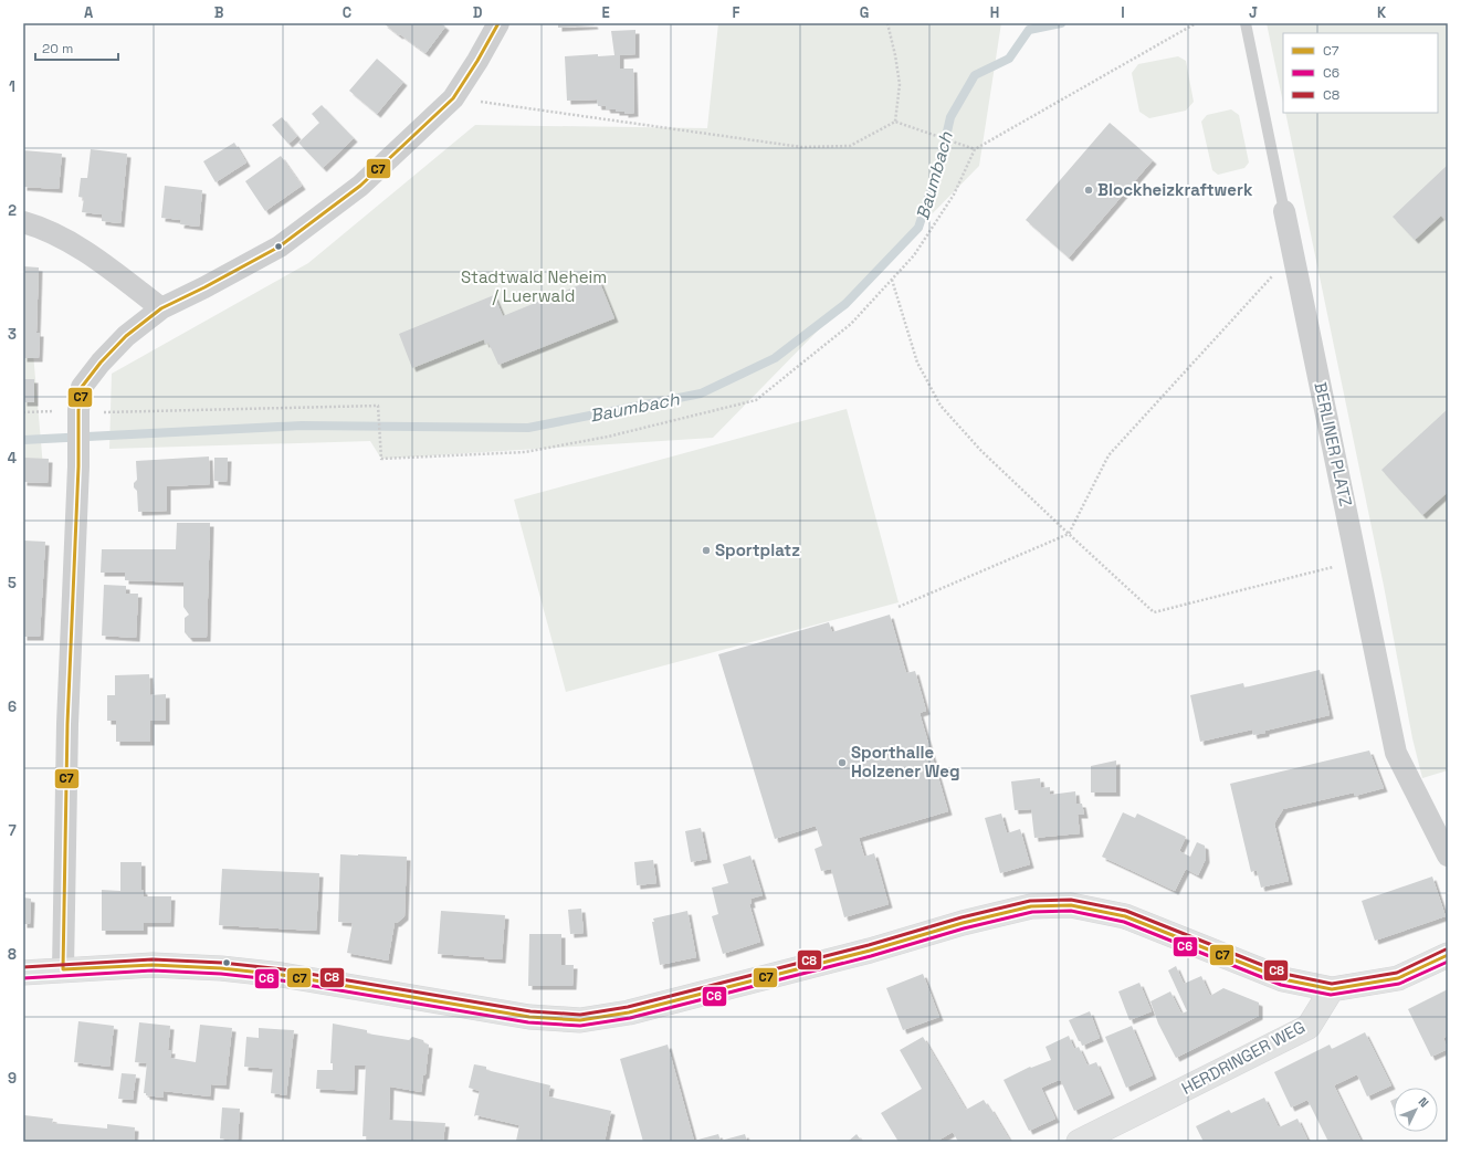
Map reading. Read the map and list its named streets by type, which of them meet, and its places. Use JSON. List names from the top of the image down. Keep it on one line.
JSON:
{"streets":{"main road":["HERDRINGER WEG"],"street":["BERLINER PLATZ"]},"water":["Baumbach"],"parks":["Stadtwald Neheim / Luerwald"],"places":["Blockheizkraftwerk","Sportplatz","Sporthalle Holzener Weg"],"lines":["transit line C7","transit line C8","transit line C6"],"legend":["C7","C6","C8"],"scale_bar":"20 m","north":"top right","grid":{"columns":["A","B","C","D","E","F","G","H","I","J","K"],"rows":["1","2","3","4","5","6","7","8","9"]}}
